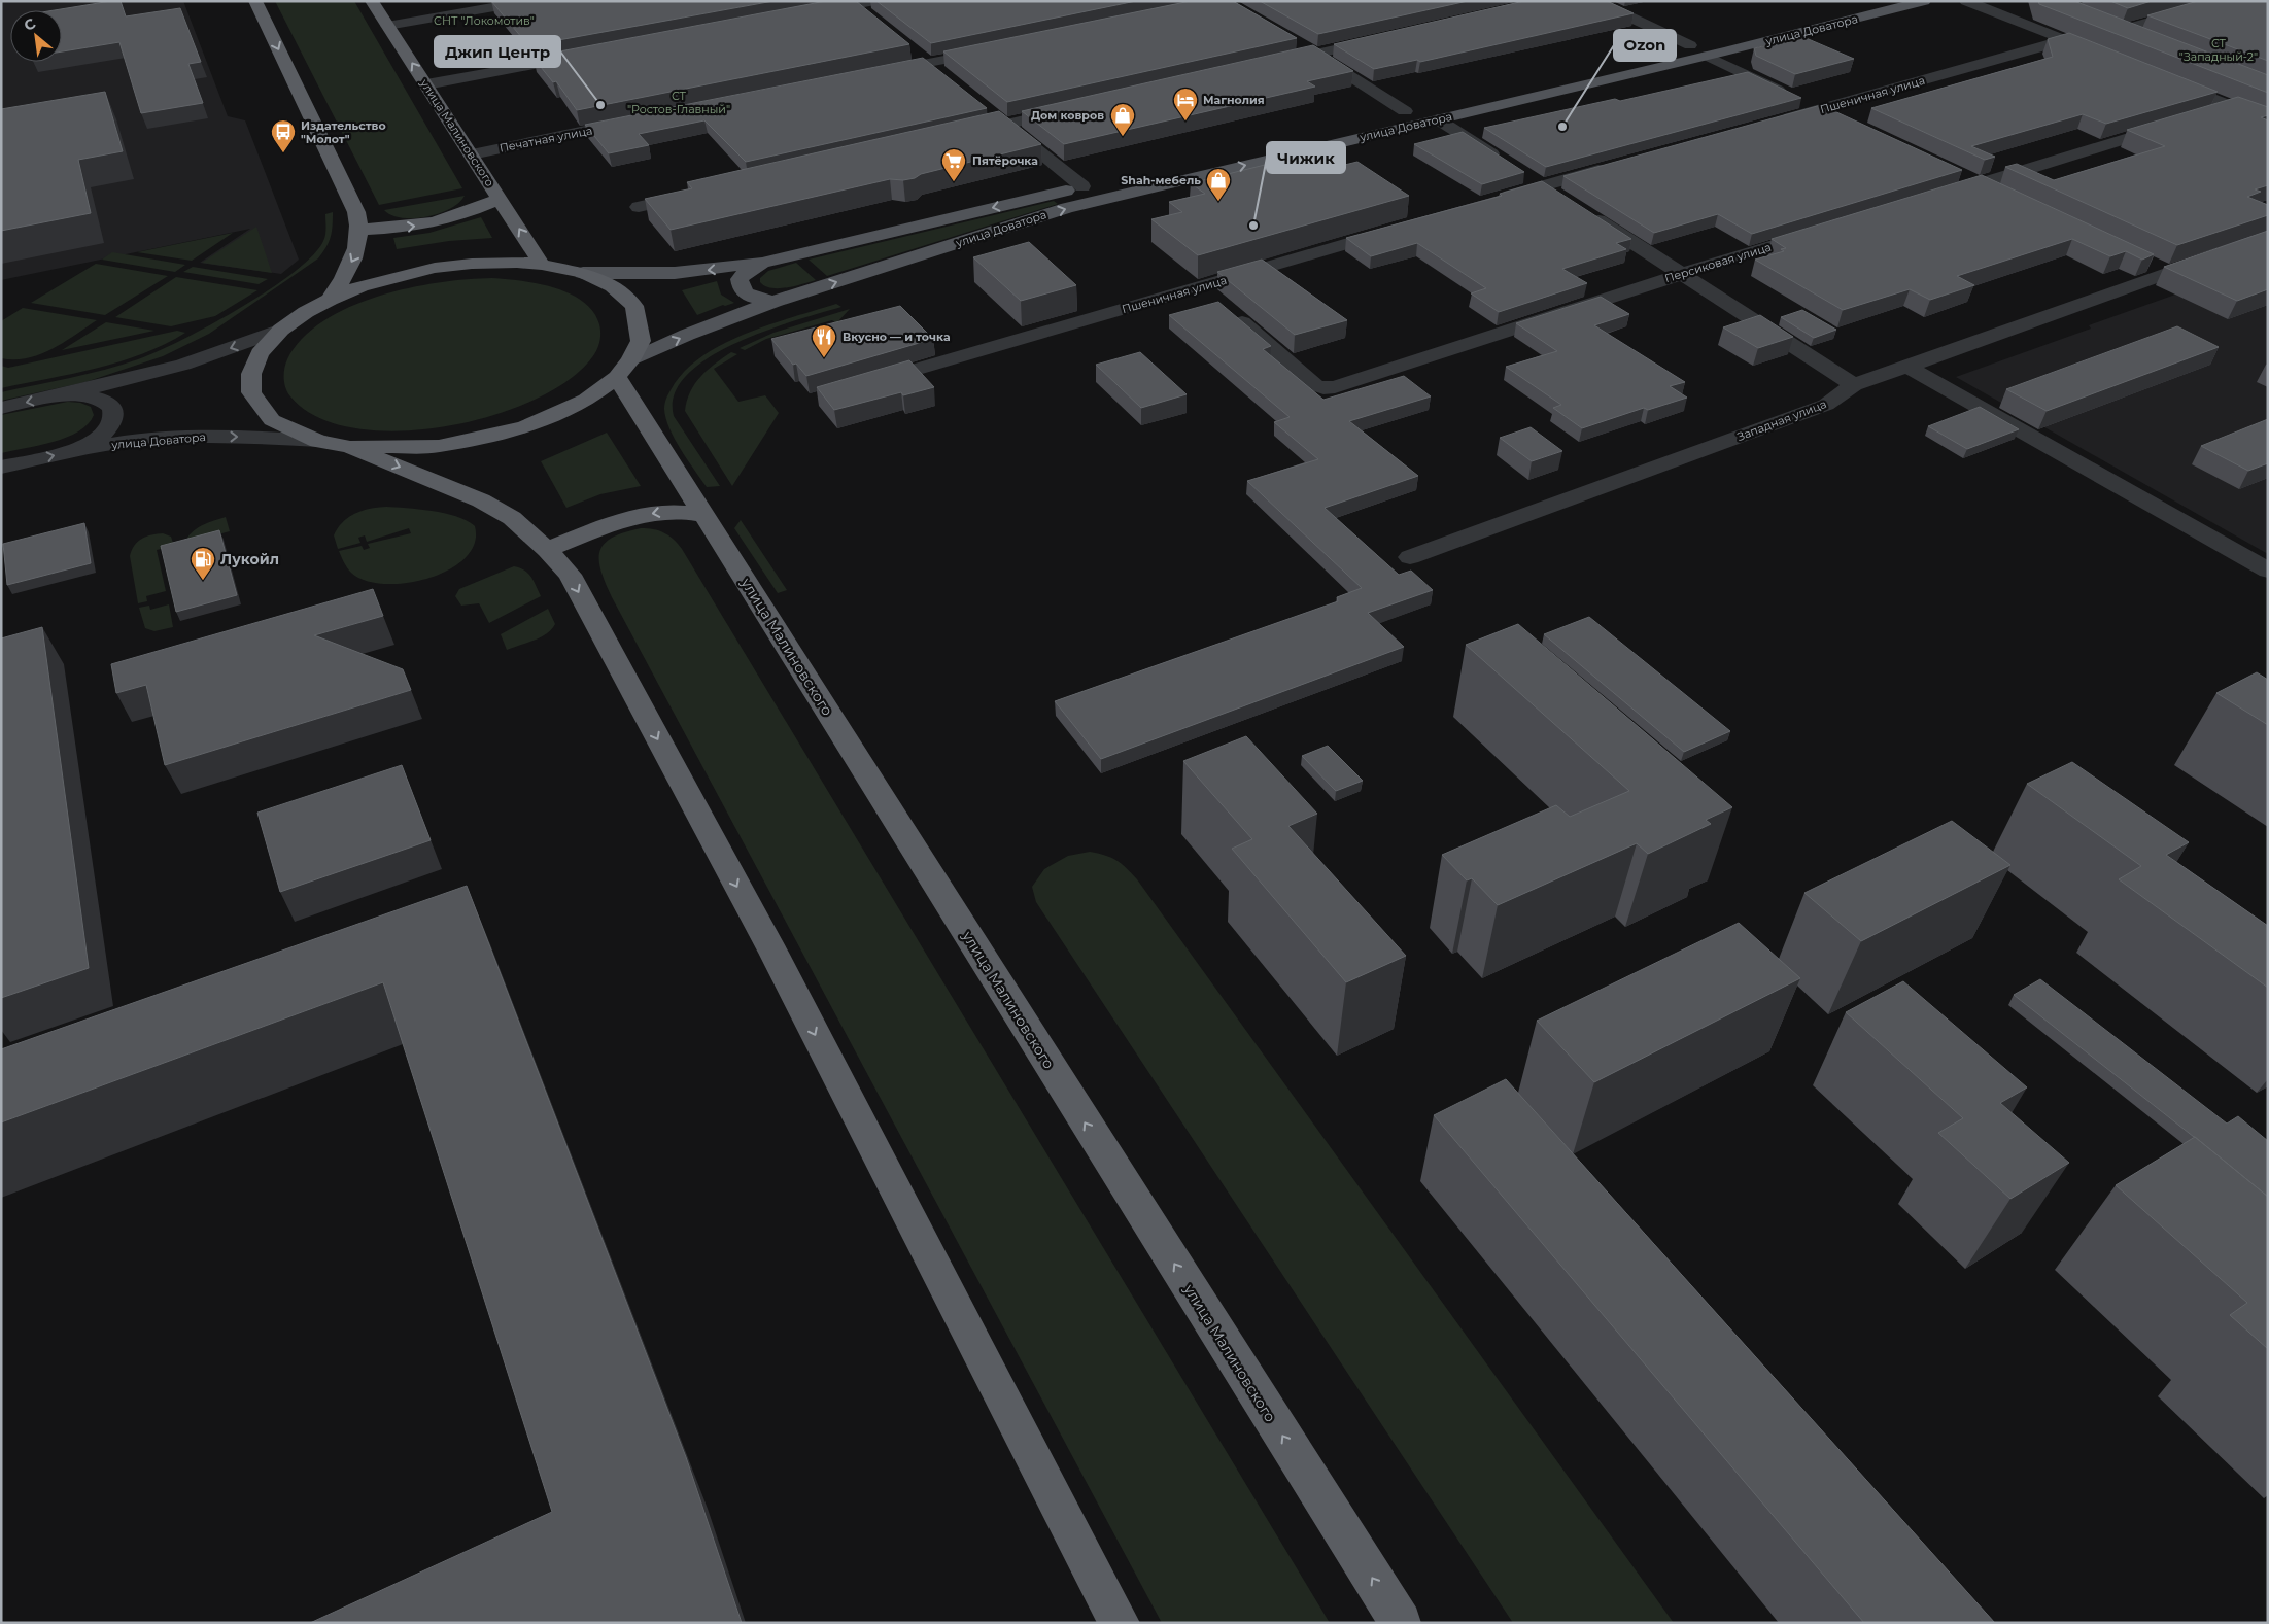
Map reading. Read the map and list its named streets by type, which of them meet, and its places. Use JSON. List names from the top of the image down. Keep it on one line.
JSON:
{"streets":{"highway":["улица Малиновского"],"main road":["улица Доватора"],"street":["Пшеничная улица","Печатная улица","Персиковая улица","Западная улица"]},"crossings":[["улица Доватора","улица Малиновского"],["улица Малиновского","Печатная улица"]],"parks":["СНТ \"Локомотив\"","СТ \"Западный-2\"","СТ \"Ростов-Главный\""],"places":{"other":["Джип Центр","Ozon","Чижик"],"hotel":["Магнолия"],"shop":["Дом ковров","Shah-мебель"],"bus stop":["Издательство \"Молот\""],"supermarket":["Пятёрочка"],"restaurant":["Вкусно — и точка"],"fuel station":["Лукойл"]},"north":"top left"}
